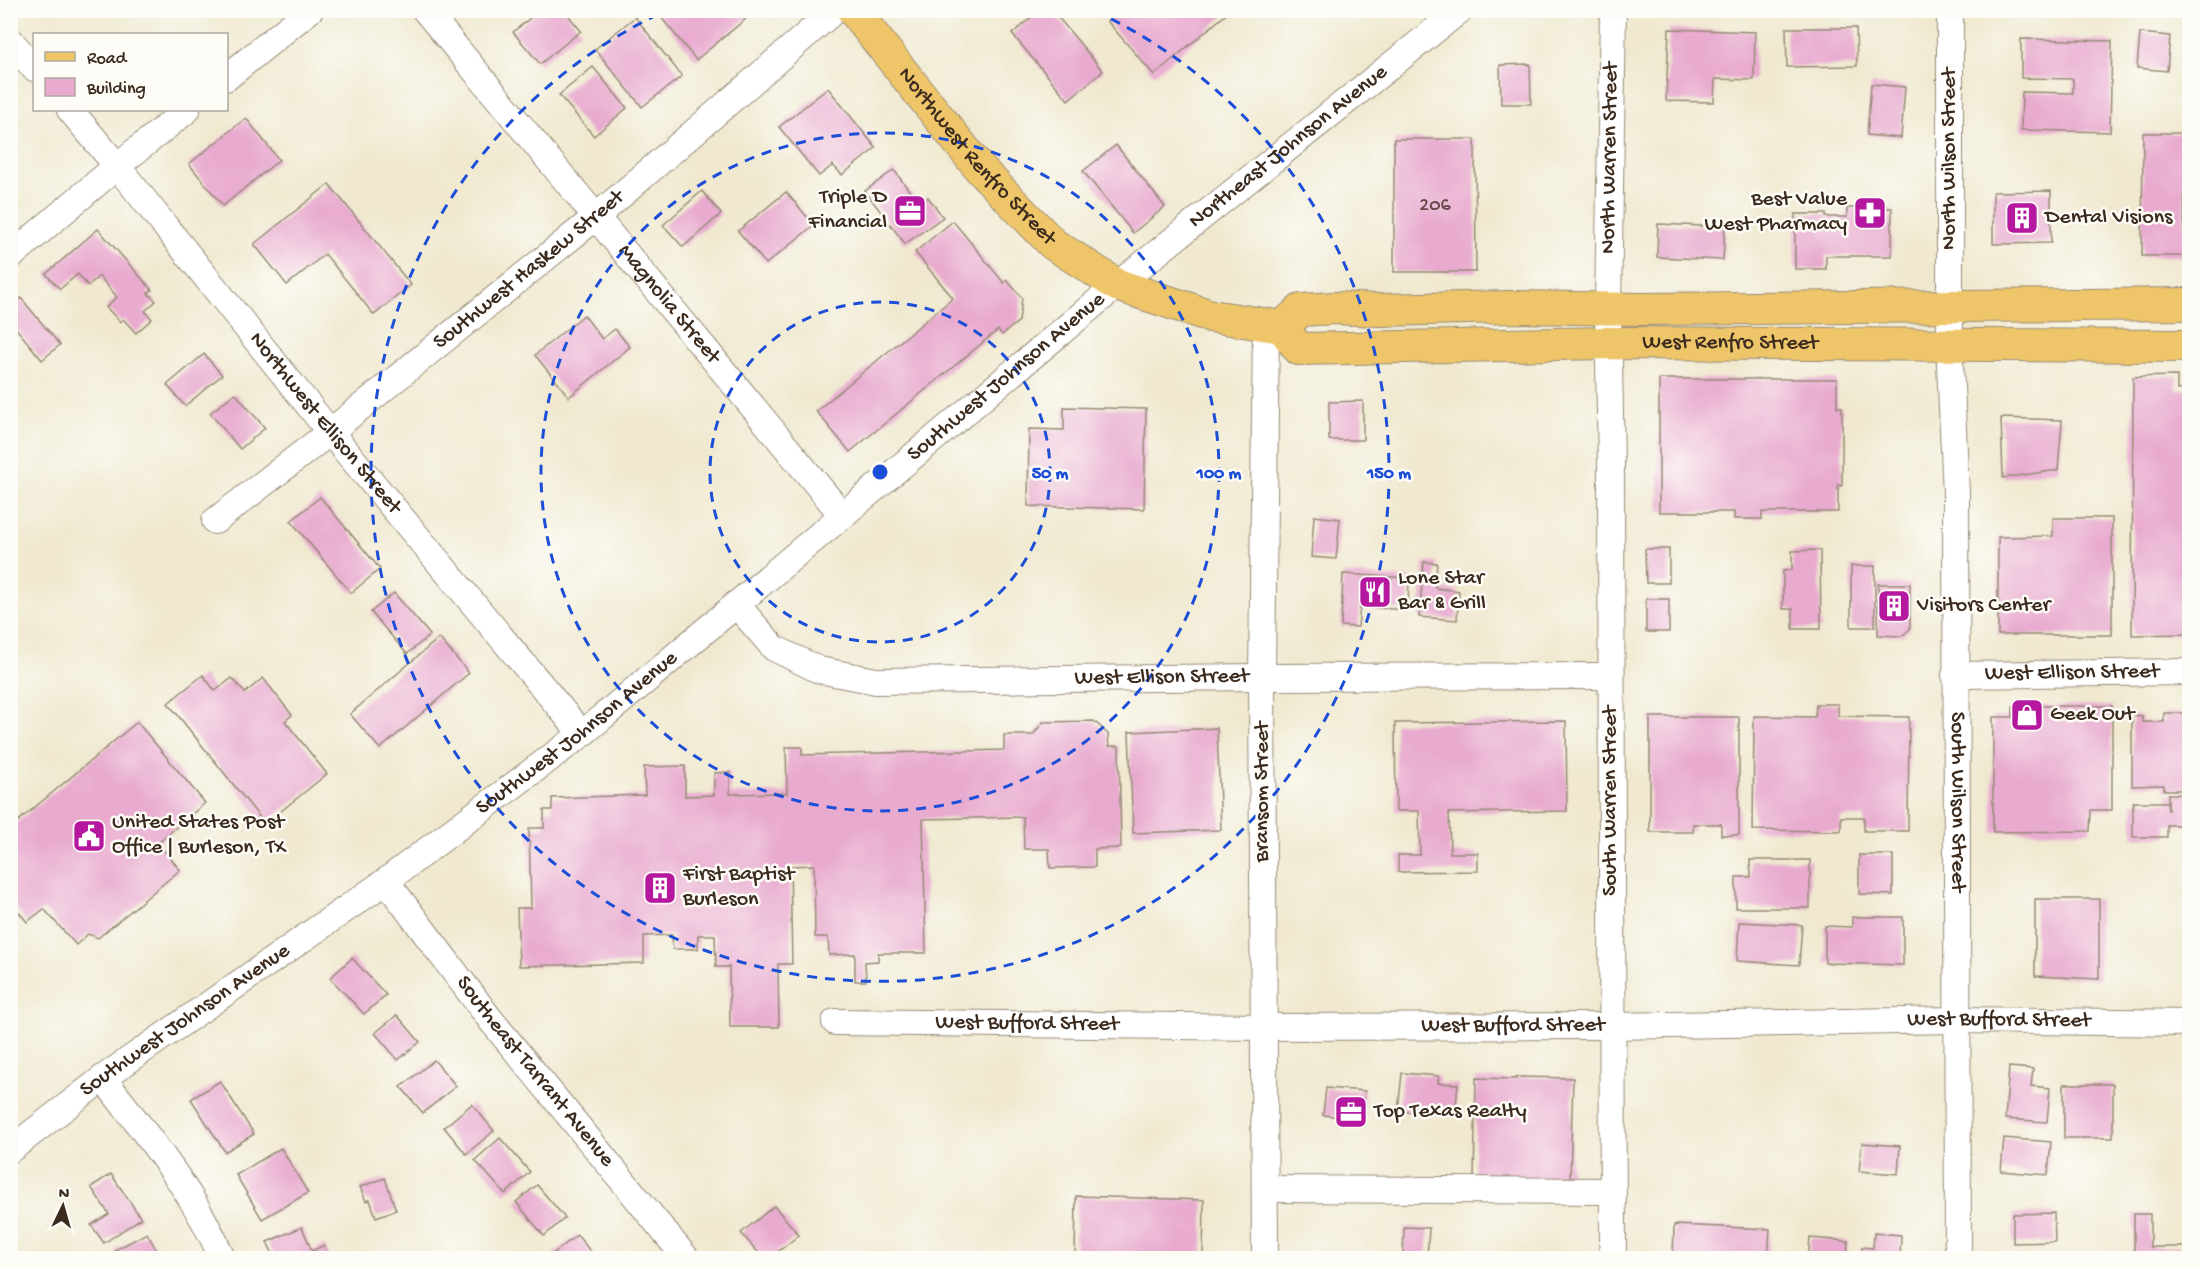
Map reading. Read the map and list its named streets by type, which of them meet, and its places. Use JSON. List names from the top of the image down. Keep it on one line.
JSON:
{"streets":{"main road":["Northwest Renfro Street","West Renfro Street"],"street":["Northeast Johnson Avenue","North Warren Street","North Wilson Street","Southwest Haskew Street","Magnolia Street","Southwest Johnson Avenue","Northwest Ellison Street","West Ellison Street","Bransom Street","South Warren Street","South Wilson Street","West Bufford Street","Southeast Tarrant Avenue"]},"crossings":[["Northeast Johnson Avenue","Northwest Renfro Street"],["Northeast Johnson Avenue","Southwest Johnson Avenue"],["Northwest Renfro Street","Southwest Johnson Avenue"],["North Warren Street","West Renfro Street"],["North Warren Street","South Warren Street"],["North Wilson Street","West Renfro Street"],["North Wilson Street","South Wilson Street"],["Southwest Haskew Street","Magnolia Street"],["Southwest Haskew Street","Northwest Ellison Street"],["Magnolia Street","Southwest Johnson Avenue"],["West Renfro Street","Bransom Street"],["West Renfro Street","South Warren Street"],["West Renfro Street","South Wilson Street"],["Southwest Johnson Avenue","Northwest Ellison Street"],["Southwest Johnson Avenue","West Ellison Street"],["Southwest Johnson Avenue","Southeast Tarrant Avenue"],["West Ellison Street","Bransom Street"],["West Ellison Street","South Warren Street"],["West Ellison Street","South Wilson Street"],["Bransom Street","West Bufford Street"],["South Warren Street","West Bufford Street"],["South Wilson Street","West Bufford Street"]],"places":{"office":["Triple D Financial","Top Texas Realty"],"pharmacy":["Best Value West Pharmacy"],"building":["Dental Visions","Visitors Center","First Baptist Burleson"],"restaurant":["Lone Star Bar & Grill"],"shop":["Geek Out"],"public building":["United States Post Office | Burleson, TX"]},"house_numbers":["206"],"legend":["Road","Building"],"north":"top","rings":["50 m","100 m","150 m"]}
